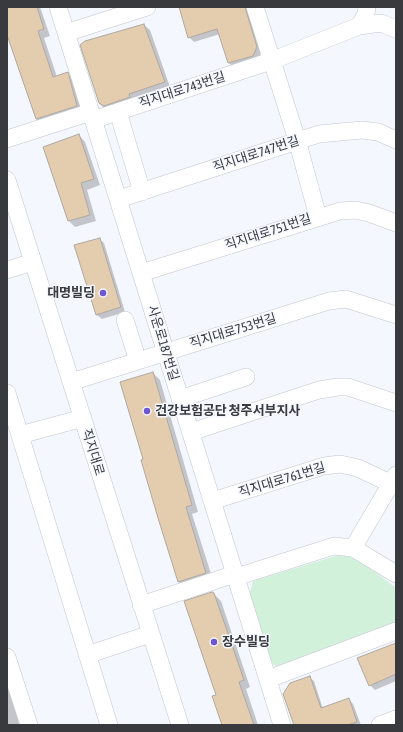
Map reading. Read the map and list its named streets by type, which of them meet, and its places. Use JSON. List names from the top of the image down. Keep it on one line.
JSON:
{"streets":{"street":["직지대로743번길","직지대로747번길","직지대로751번길","직지대로753번길","사운로187번길","직지대로","직지대로761번길"]},"crossings":[["직지대로743번길","사운로187번길"],["직지대로747번길","사운로187번길"],["직지대로751번길","사운로187번길"],["직지대로753번길","사운로187번길"],["직지대로753번길","직지대로"],["사운로187번길","직지대로761번길"]],"places":["대명빌딩","건강보험공단 청주서부지사","장수빌딩"]}
